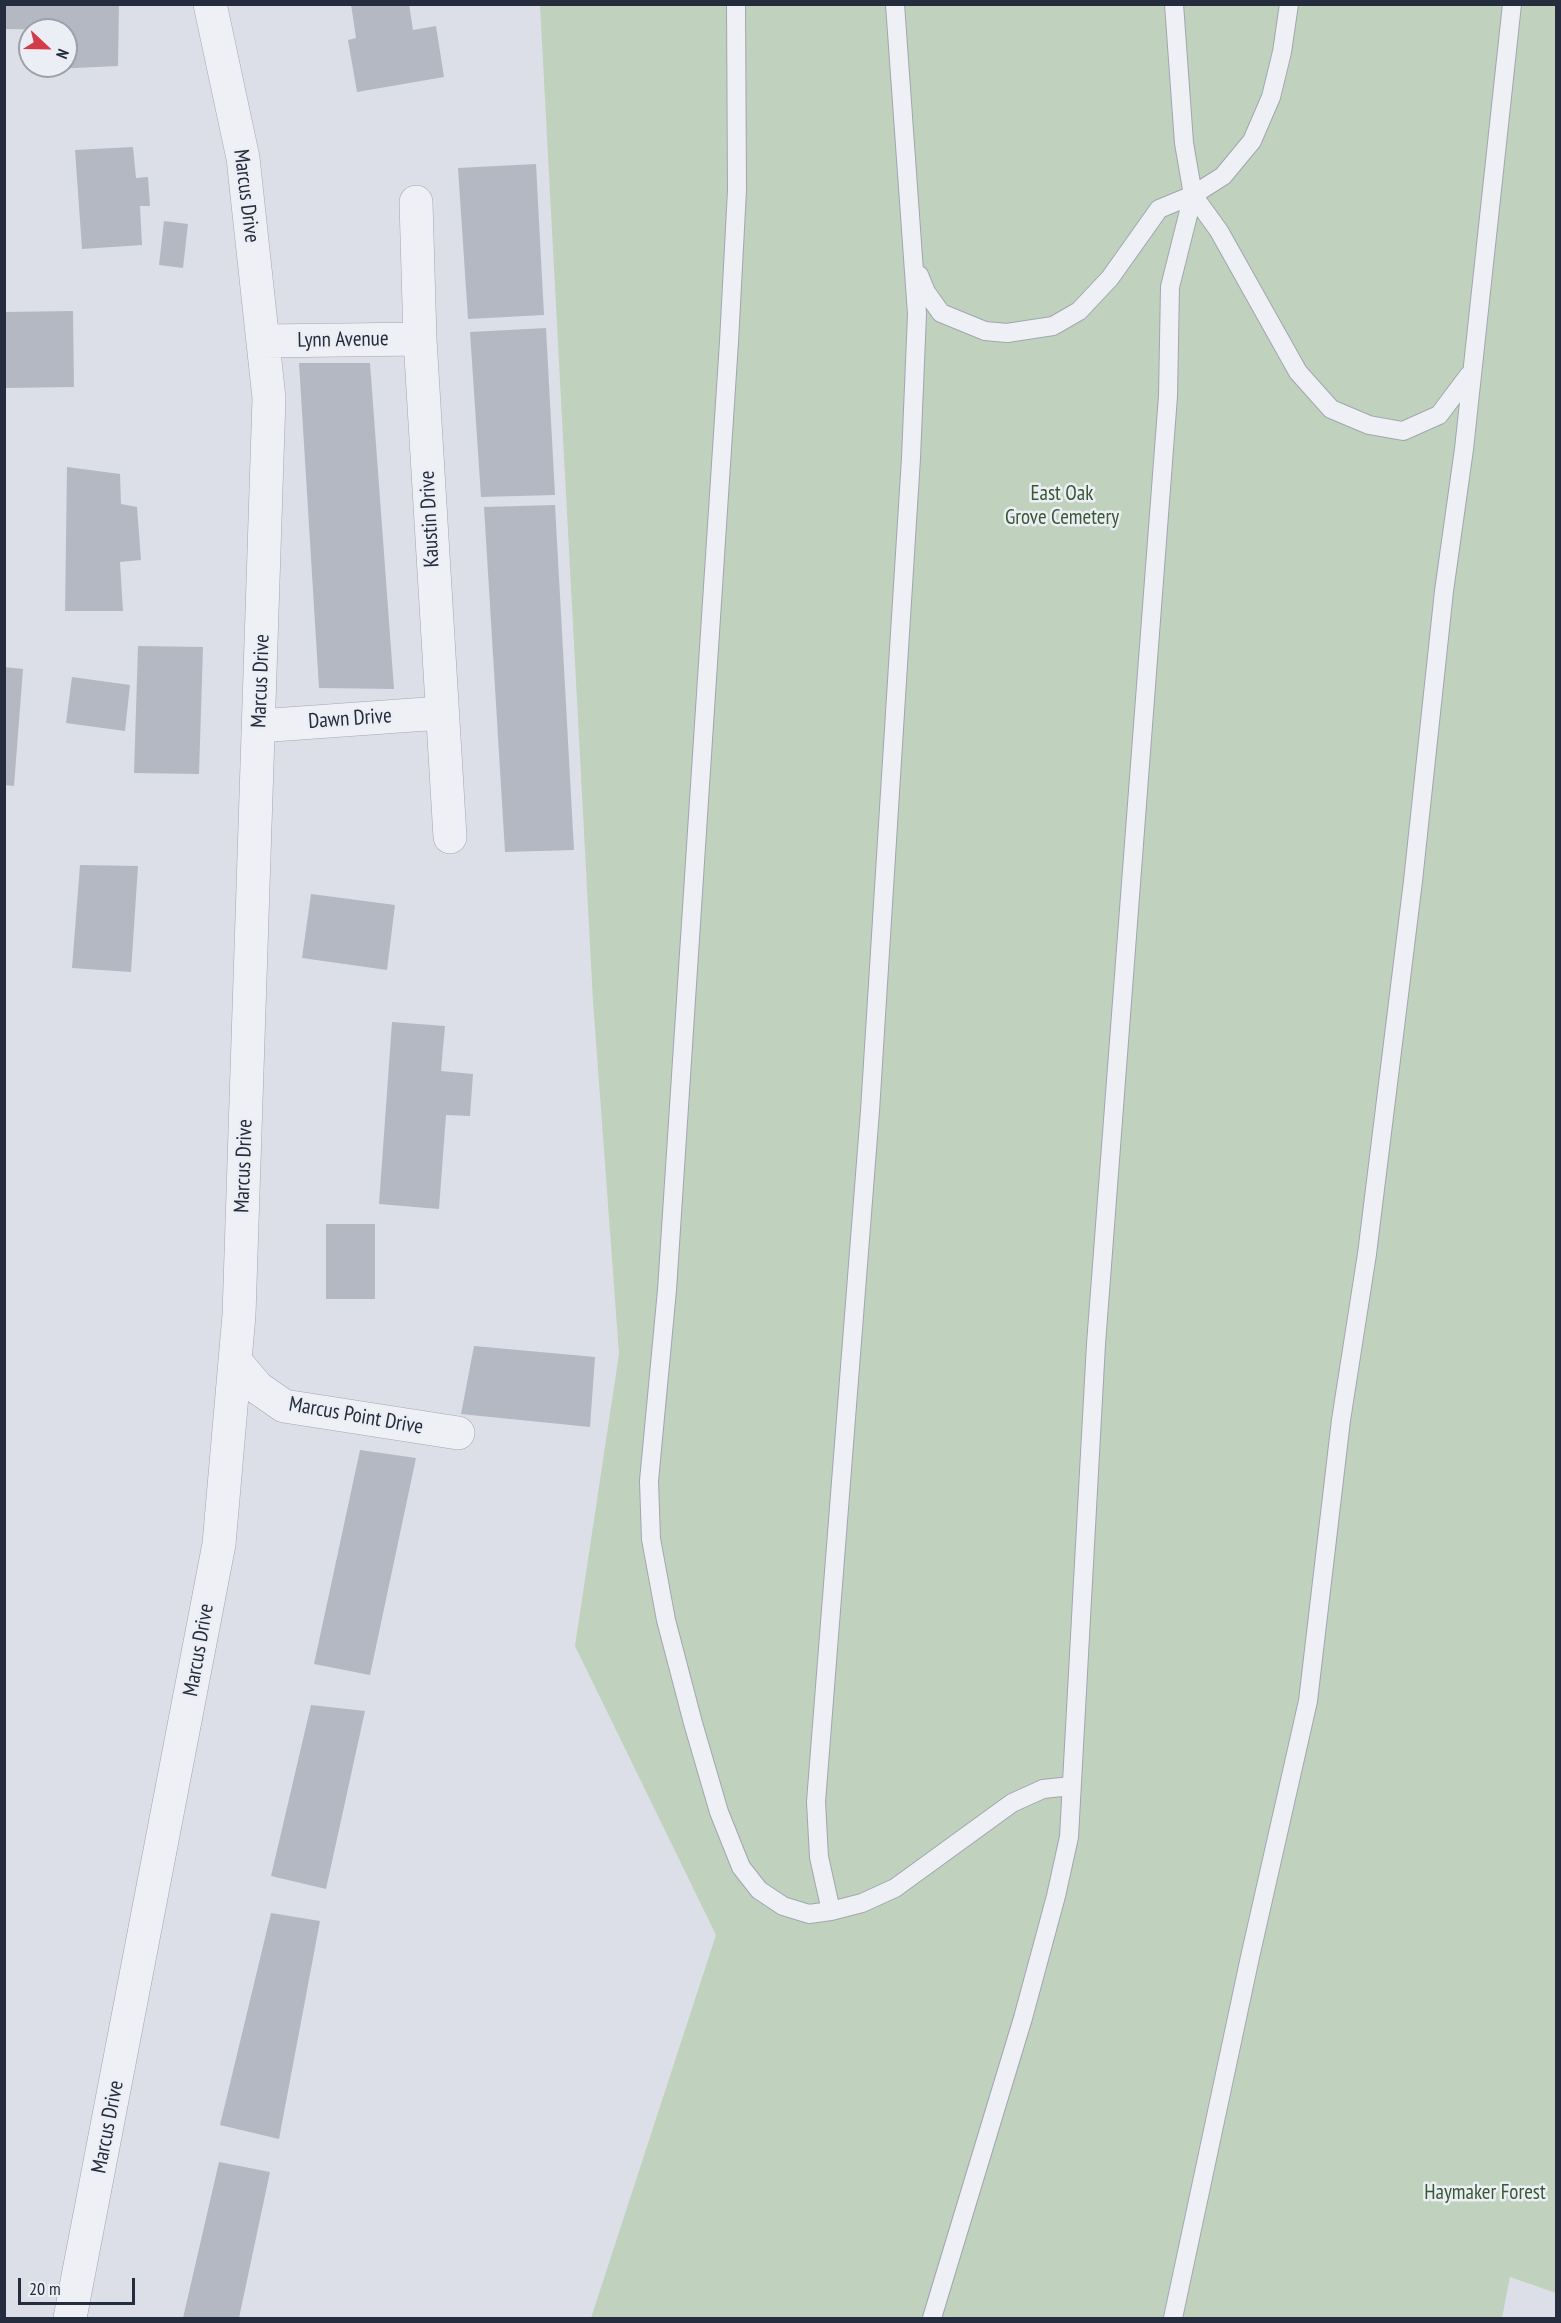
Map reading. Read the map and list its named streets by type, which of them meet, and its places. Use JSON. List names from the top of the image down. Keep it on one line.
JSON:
{"streets":{"street":["Marcus Drive","Lynn Avenue","Kaustin Drive","Dawn Drive","Marcus Point Drive"]},"crossings":[["Marcus Drive","Lynn Avenue"],["Marcus Drive","Dawn Drive"],["Marcus Drive","Marcus Point Drive"],["Lynn Avenue","Kaustin Drive"],["Kaustin Drive","Dawn Drive"]],"parks":["East Oak Grove Cemetery","Haymaker Forest"],"scale_bar":"20 m","north":"right"}
